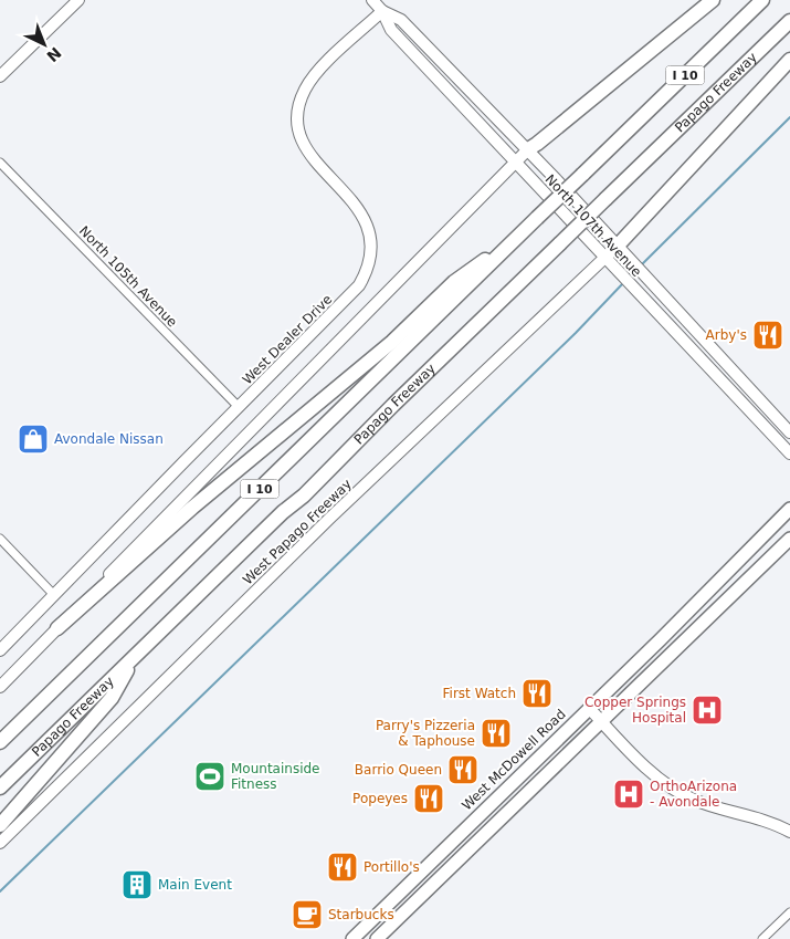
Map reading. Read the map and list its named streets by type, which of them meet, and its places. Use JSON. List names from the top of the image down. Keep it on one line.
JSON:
{"streets":{"highway":["I 10","Papago Freeway"],"main road":["North 107th Avenue","West Dealer Drive","West Papago Freeway","West McDowell Road"],"street":["North 105th Avenue"]},"crossings":[["North 107th Avenue","West Dealer Drive"],["North 107th Avenue","West Papago Freeway"],["North 105th Avenue","West Dealer Drive"]],"places":{"restaurant":["Arby's","First Watch","Parry's Pizzeria & Taphouse","Barrio Queen","Popeyes","Portillo's"],"shop":["Avondale Nissan"],"hospital":["Copper Springs Hospital","OrthoArizona - Avondale"],"sports":["Mountainside Fitness"],"building":["Main Event"],"cafe":["Starbucks"]},"north":"bottom right"}
